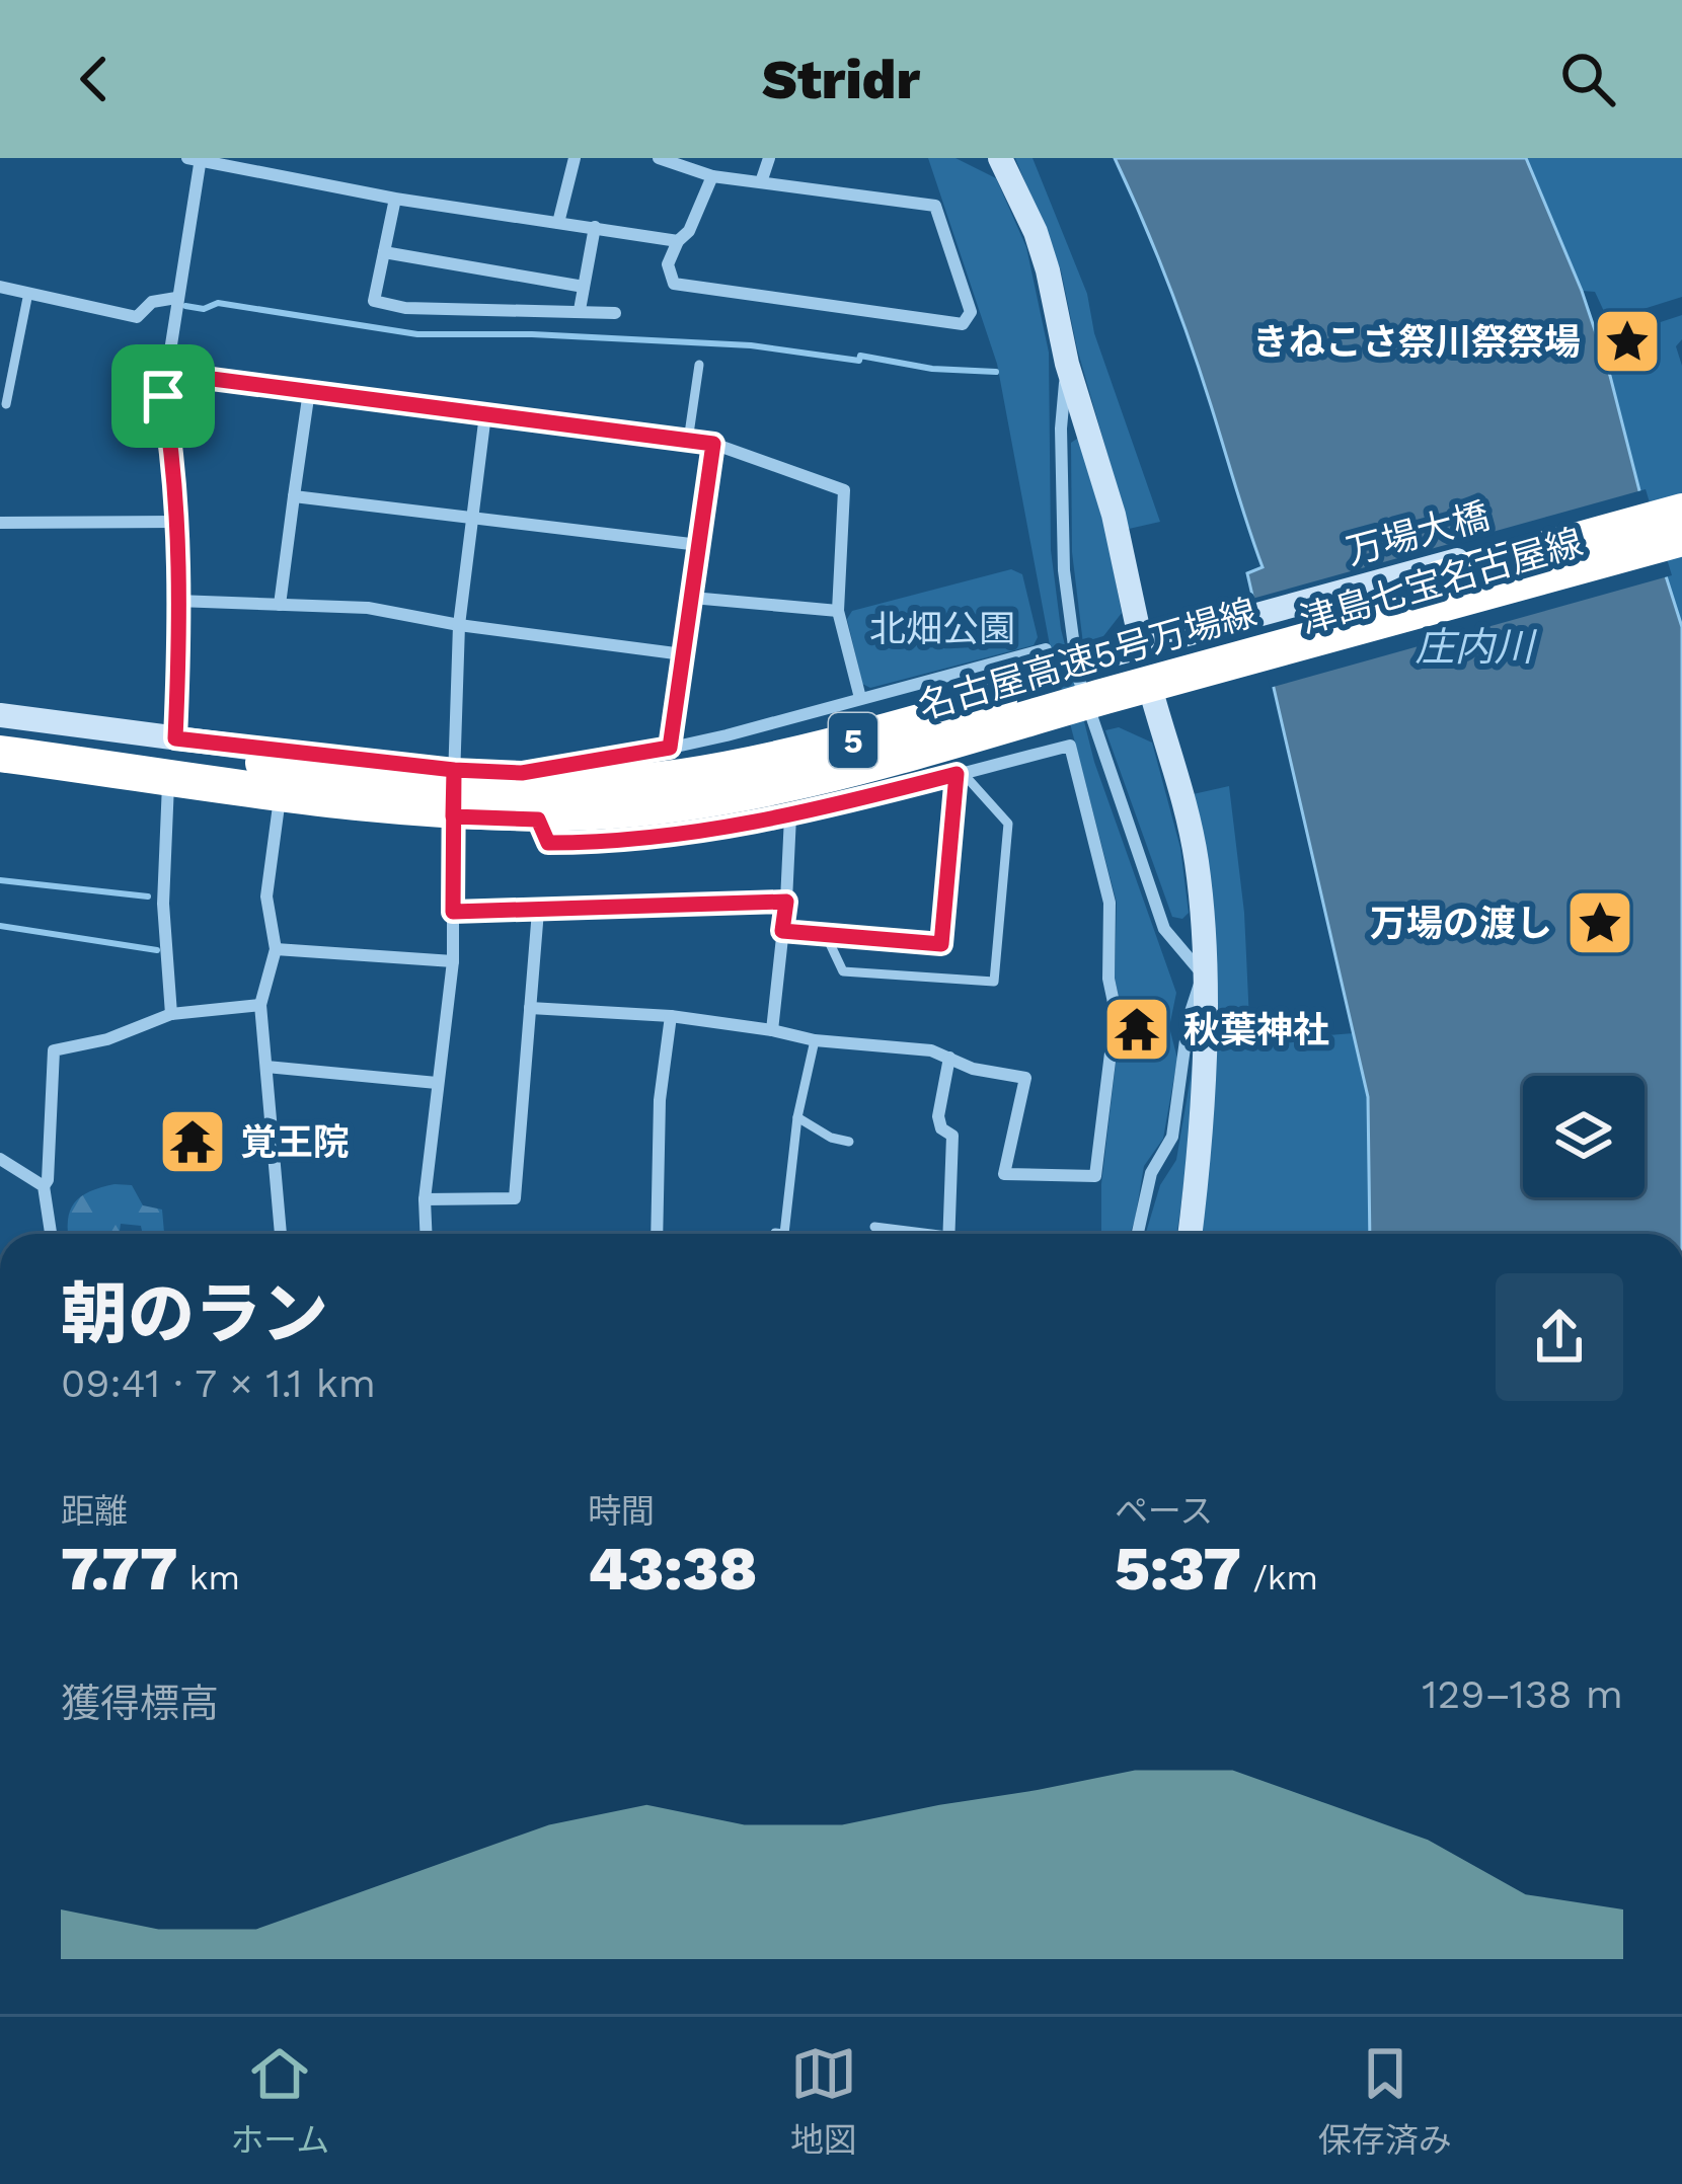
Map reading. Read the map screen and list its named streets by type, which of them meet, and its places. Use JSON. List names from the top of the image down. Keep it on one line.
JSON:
{"streets":{"highway":["名古屋高速5号万場線","5"],"main road":["万場大橋","津島七宝名古屋線"]},"crossings":[["津島七宝名古屋線","名古屋高速5号万場線"]],"water":["庄内川"],"parks":["北畑公園"],"places":{"place":["きねこさ祭川祭祭場","万場の渡し"],"temple":["秋葉神社","覚王院"]},"page":{"header":"Stridr","heading":["朝のラン","09:41 · 7 × 1.1 km"],"stats":[["距離","7.77 km"],["時間","43:38"],["ペース","5:37 /km"]],"chart":["獲得標高","129–138 m"],"tabs":["ホーム","地図","保存済み"]}}
